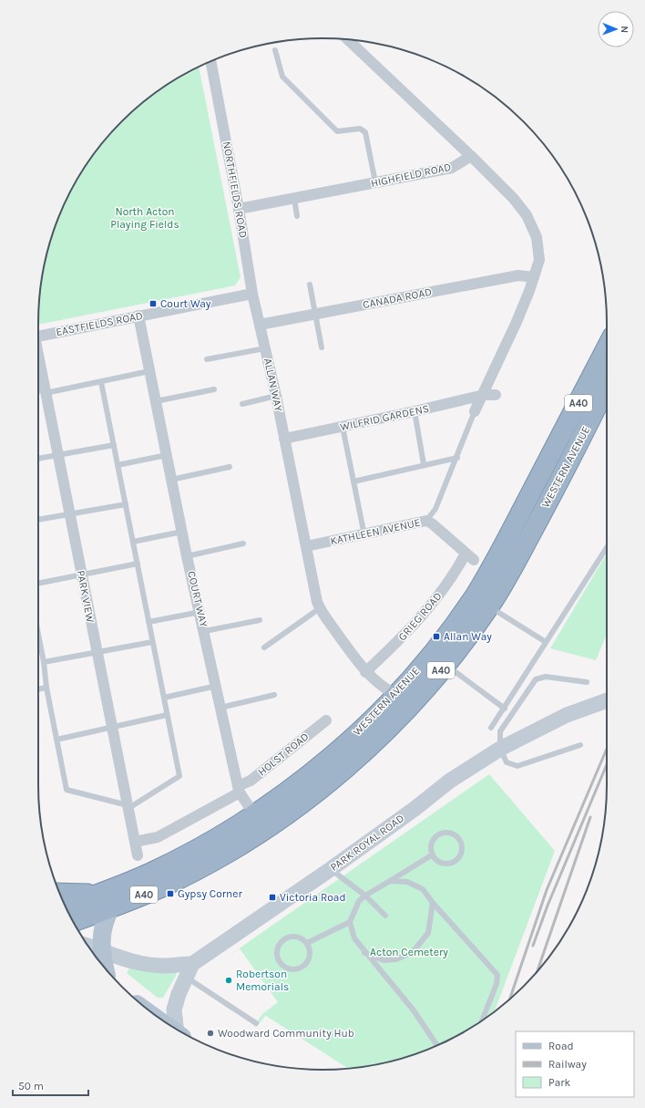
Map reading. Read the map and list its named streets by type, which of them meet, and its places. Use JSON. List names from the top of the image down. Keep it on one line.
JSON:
{"streets":{"highway":["A40","WESTERN AVENUE"],"main road":["PARK ROYAL ROAD"],"street":["HIGHFIELD ROAD","NORTHFIELDS ROAD","CANADA ROAD","EASTFIELDS ROAD","ALLAN WAY","WILFRID GARDENS","KATHLEEN AVENUE","PARK VIEW","COURT WAY","GRIEG ROAD","HOLST ROAD"]},"crossings":[["HIGHFIELD ROAD","NORTHFIELDS ROAD"],["NORTHFIELDS ROAD","CANADA ROAD"],["NORTHFIELDS ROAD","EASTFIELDS ROAD"],["NORTHFIELDS ROAD","ALLAN WAY"],["CANADA ROAD","ALLAN WAY"],["EASTFIELDS ROAD","COURT WAY"],["ALLAN WAY","WILFRID GARDENS"],["ALLAN WAY","WESTERN AVENUE"],["ALLAN WAY","KATHLEEN AVENUE"],["ALLAN WAY","GRIEG ROAD"],["WESTERN AVENUE","COURT WAY"],["KATHLEEN AVENUE","GRIEG ROAD"],["PARK VIEW","HOLST ROAD"],["COURT WAY","HOLST ROAD"]],"parks":["North Acton Playing Fields","Acton Cemetery"],"places":{"transit":["Court Way","Allan Way","Gypsy Corner","Victoria Road"],"other":["Robertson Memorials","Woodward Community Hub"]},"legend":["Road","Railway","Park"],"scale_bar":"50 m","north":"right"}
